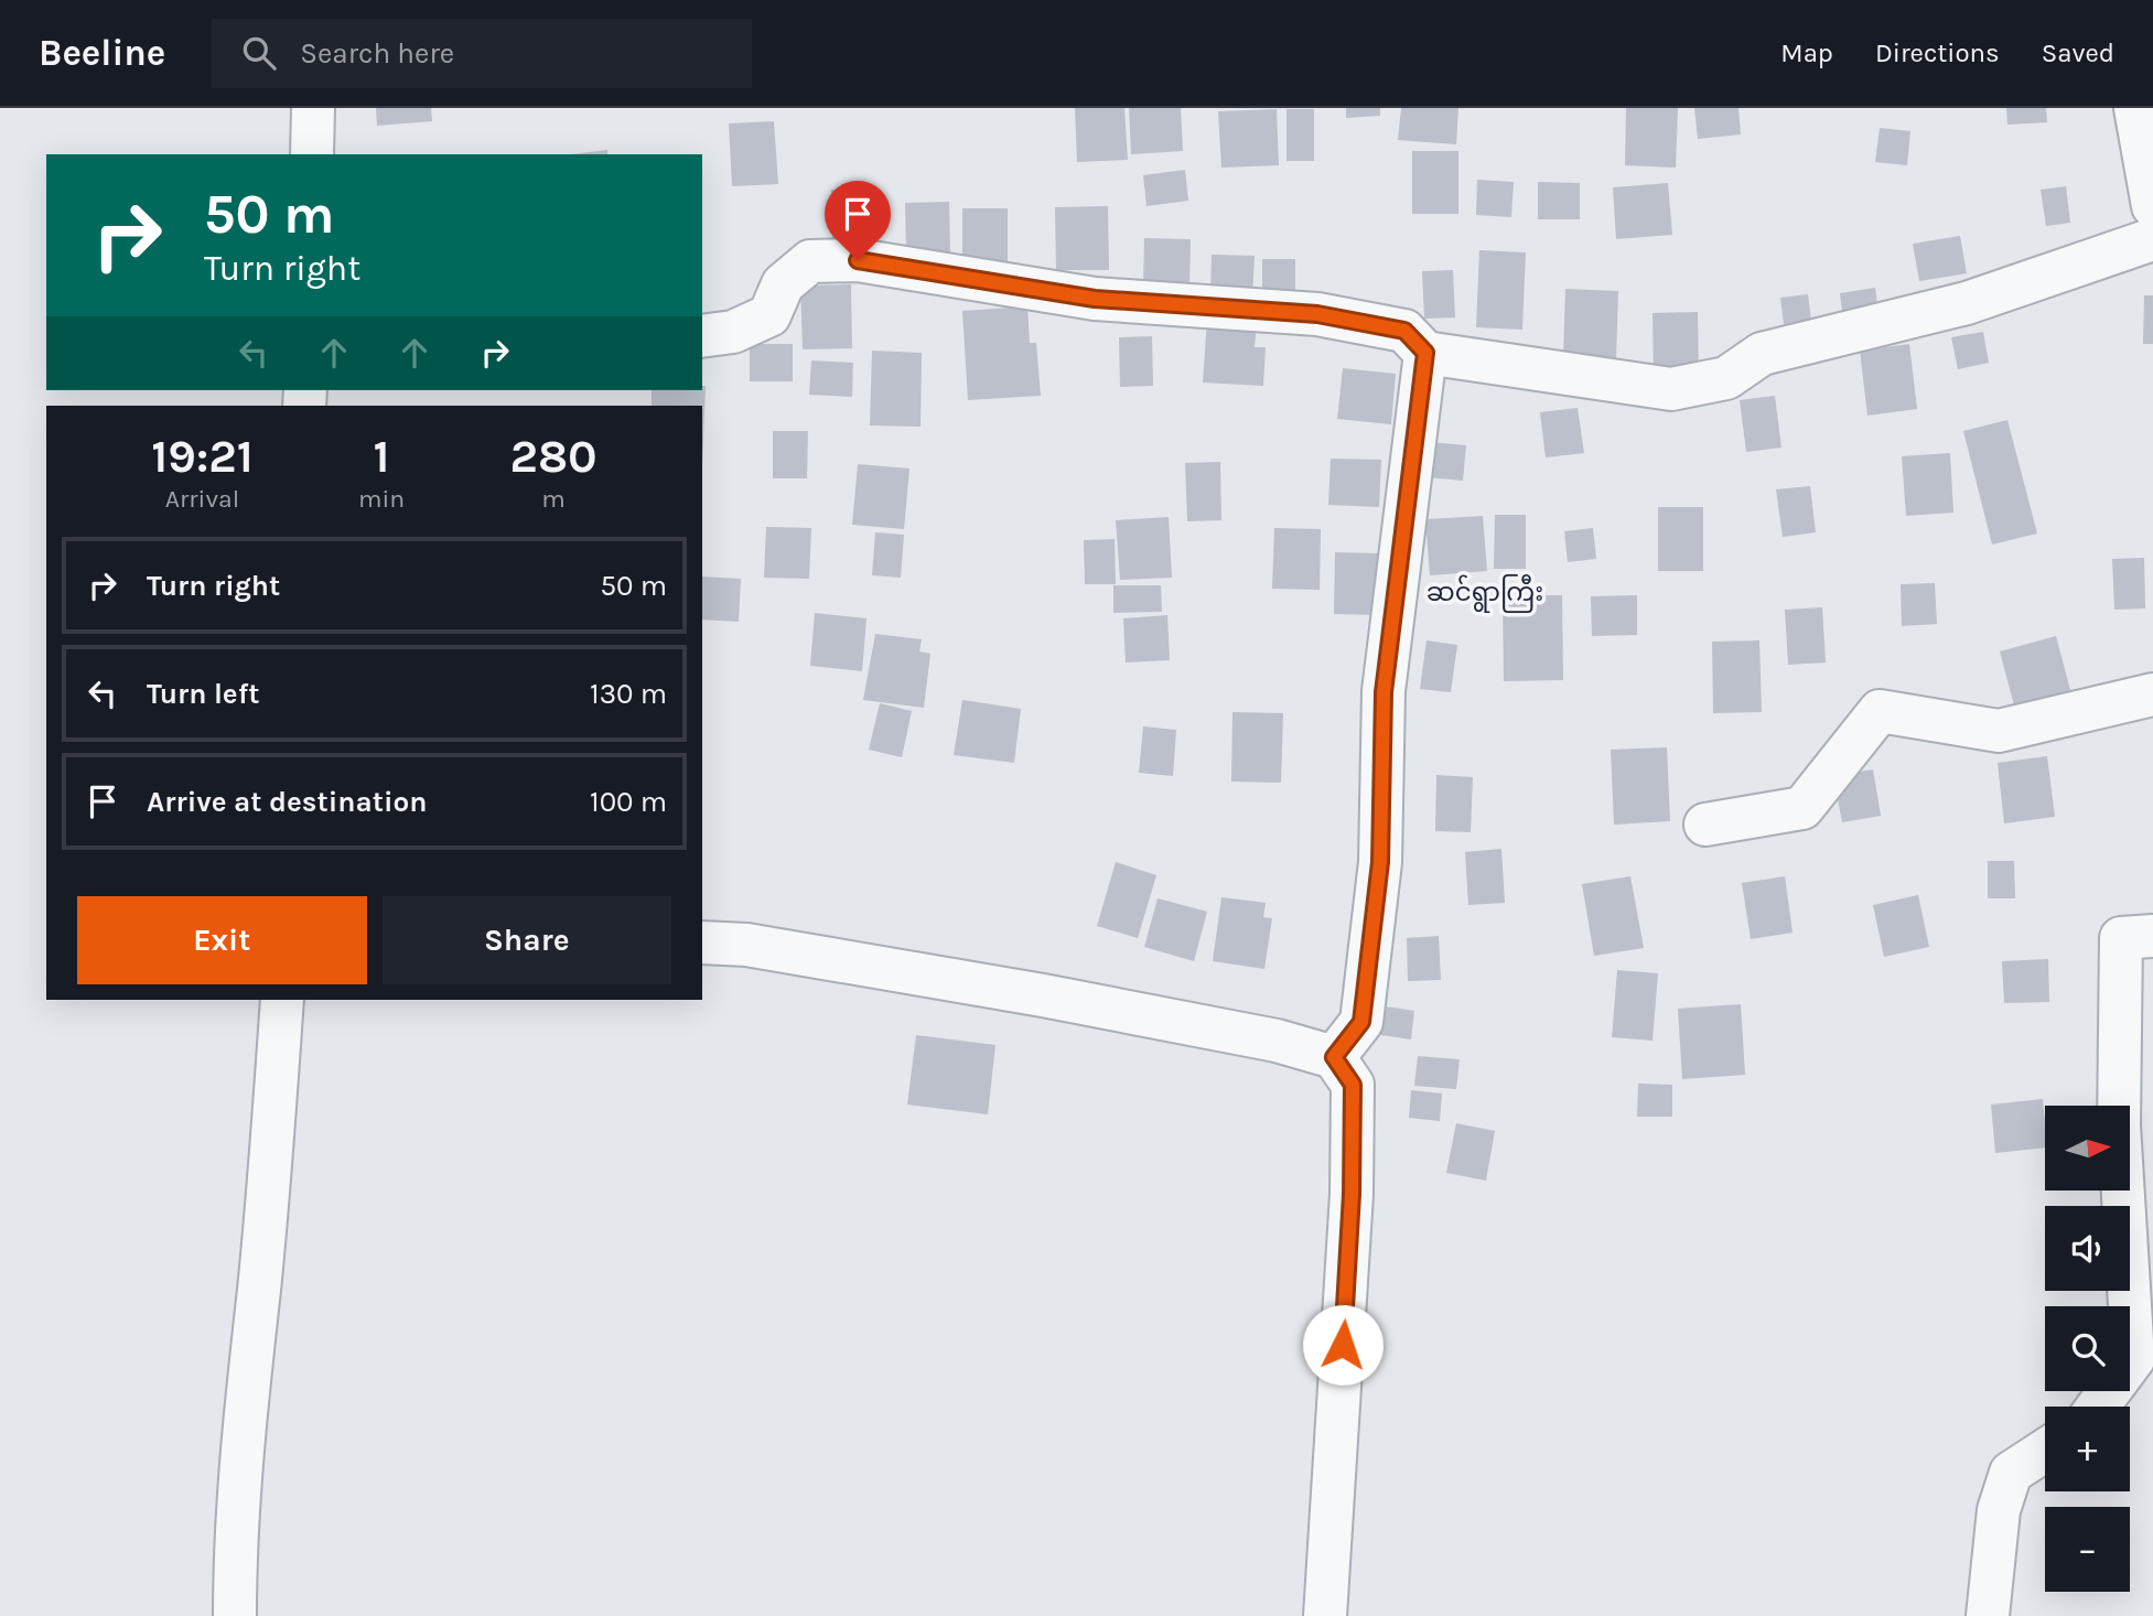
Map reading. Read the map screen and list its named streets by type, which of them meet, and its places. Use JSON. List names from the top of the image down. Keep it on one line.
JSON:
{"districts":["ဆင်ရွာကြီး"],"north":"right","page":{"header":"Beeline","search":"Search here","nav":["Map","Directions","Saved"],"turn":["50 m","Turn right"],"eta":["19:21","Arrival","1","min","280","m"],"list":[{"name":"Turn right","value":"50 m"},{"name":"Turn left","value":"130 m"},{"name":"Arrive at destination","value":"100 m"}],"buttons":["Exit","Share"],"map_buttons":["+","−"]}}
